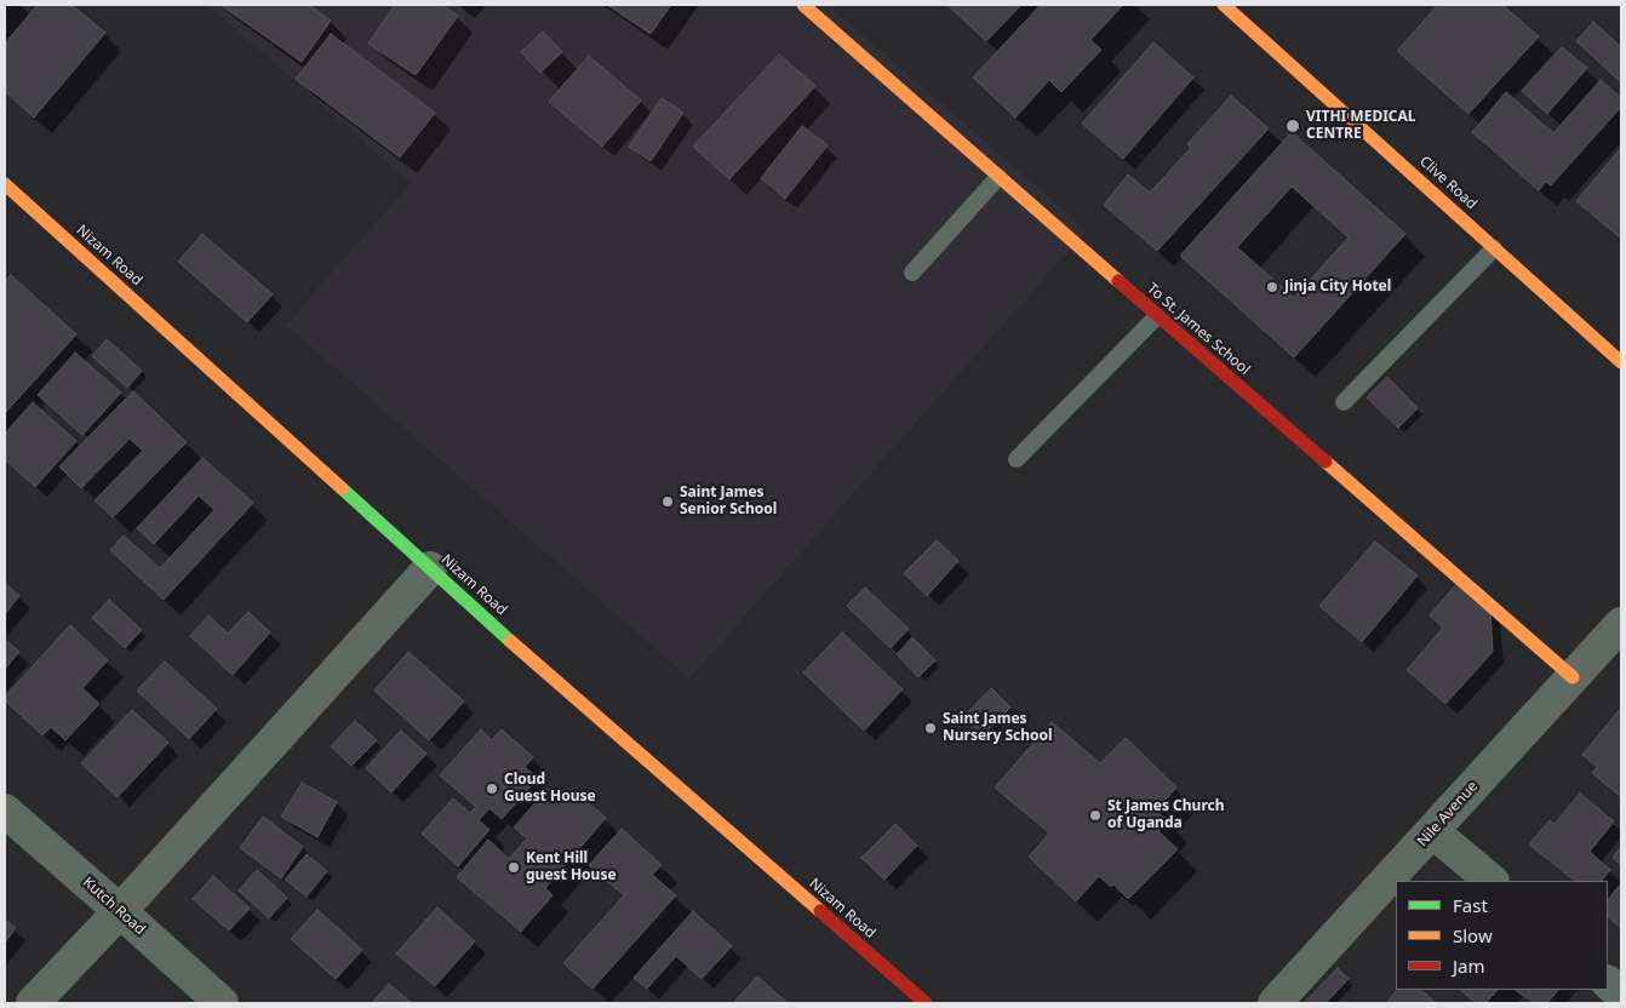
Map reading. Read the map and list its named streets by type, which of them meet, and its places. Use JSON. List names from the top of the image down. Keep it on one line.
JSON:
{"streets":{"street":["Clive Road","Nizam Road","To St. James School","Nile Avenue","Kutch Road"]},"crossings":[["To St. James School","Nile Avenue"]],"places":["VITHI MEDICAL CENTRE","Jinja City Hotel","Saint James Senior School","Saint James Nursery School","Cloud Guest House","St James Church of Uganda","Kent Hill guest House"],"legend":["Fast","Slow","Jam"]}
